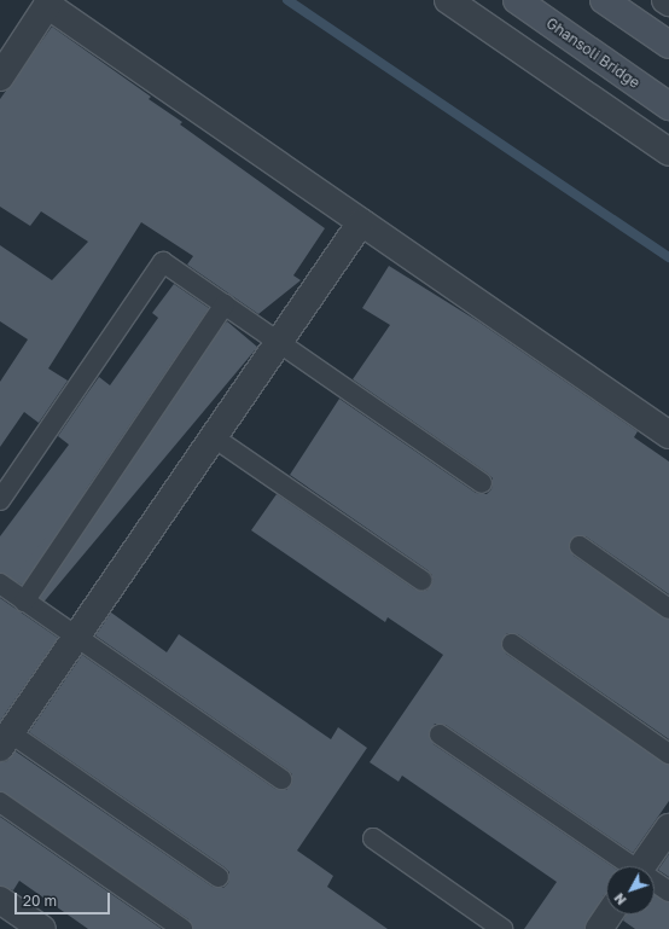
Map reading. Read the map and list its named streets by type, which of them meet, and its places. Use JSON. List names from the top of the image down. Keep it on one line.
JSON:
{"streets":{"main road":["Ghansoli Bridge"]},"scale_bar":"20 m","north":"bottom left"}
